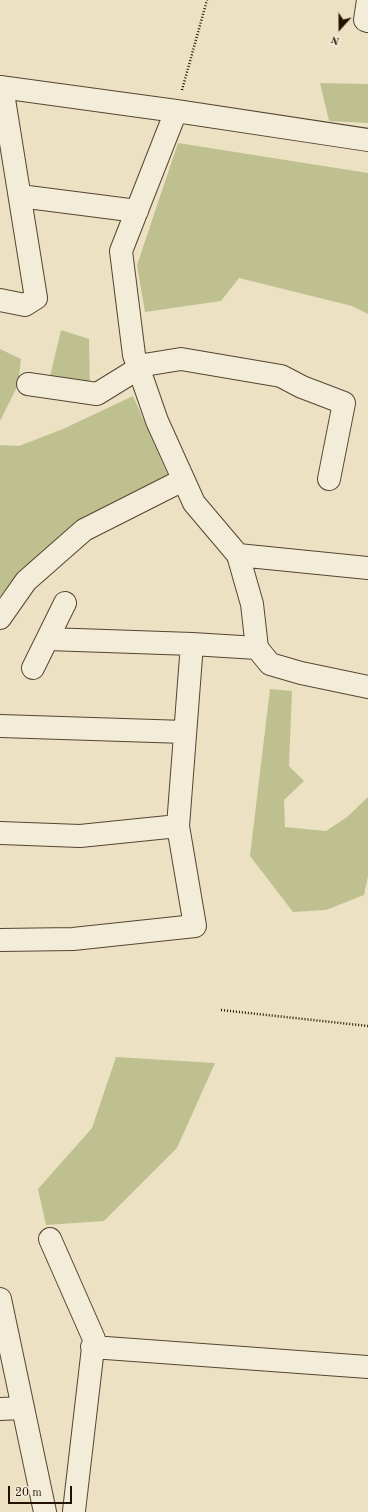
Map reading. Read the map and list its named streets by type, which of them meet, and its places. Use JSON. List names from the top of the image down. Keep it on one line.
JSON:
{"scale_bar":"20 m","north":"bottom"}
